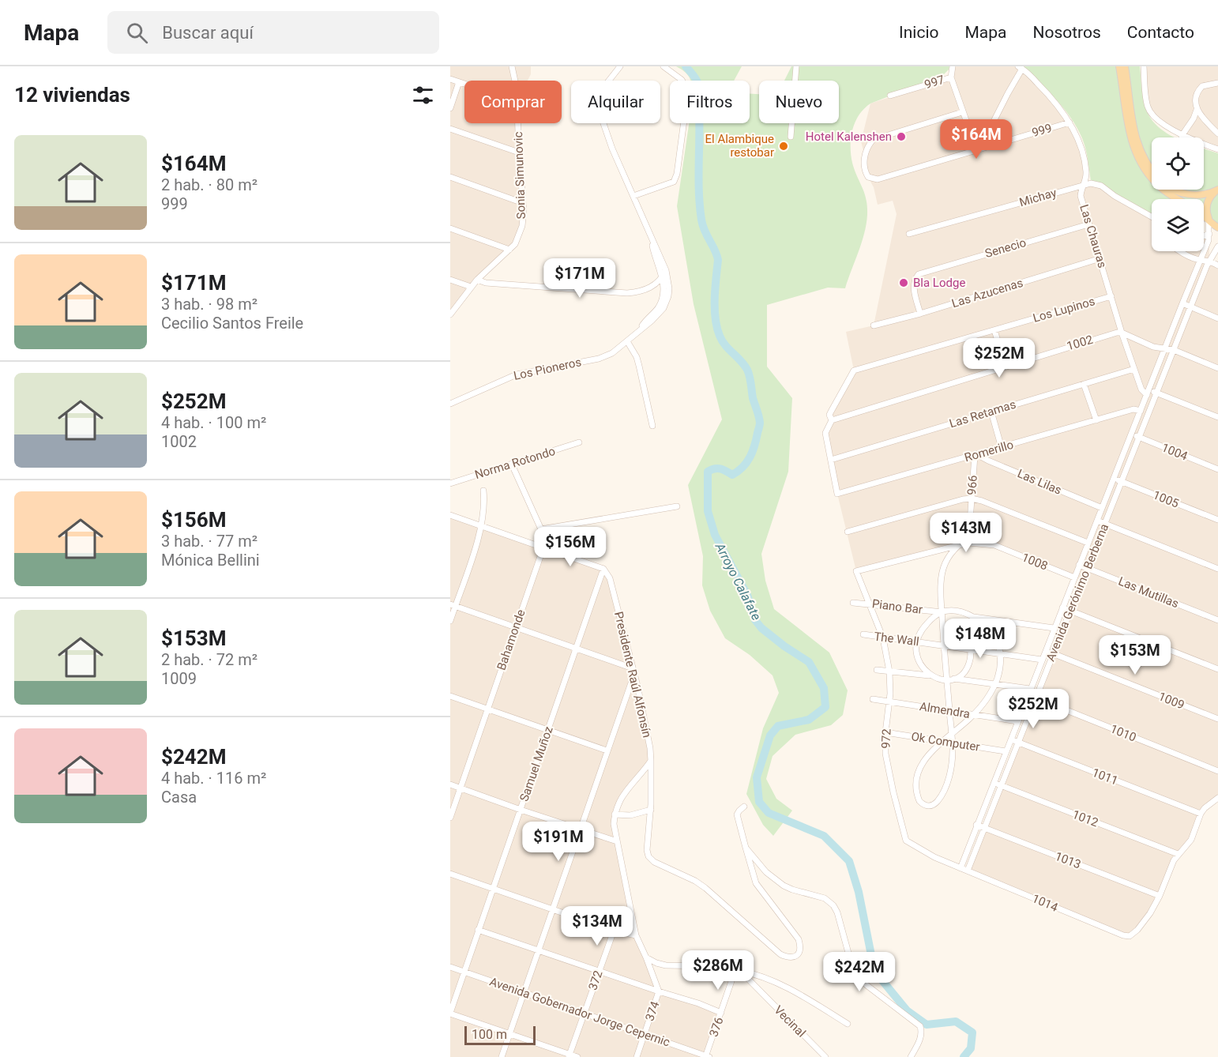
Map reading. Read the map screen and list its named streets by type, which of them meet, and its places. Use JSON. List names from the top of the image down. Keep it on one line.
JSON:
{"streets":{"street":["997","999","Sonia Simunovic","Michay","Las Chauras","Senecio","Las Azucenas","Los Lupinos","1002","Los Pioneros","Las Retamas","Romerillo","1004","Norma Rotondo","Las Lilas","966","1005","1008","Avenida Gerónimo Berberna","Las Mutillas","Piano Bar","The Wall","Bahamonde","Presidente Raúl Alfonsín","1009","Almendra","1010","972","Ok Computer","Samuel Muñoz","1011","1012","1013","1014","372","374","Avenida Gobernador Jorge Cepernic","Vecinal","376"]},"crossings":[["999","Las Chauras"],["Michay","Las Chauras"],["Las Chauras","Senecio"],["Las Chauras","Las Azucenas"],["Las Chauras","Los Lupinos"],["Las Chauras","1002"],["Las Chauras","Las Retamas"],["Las Chauras","Avenida Gerónimo Berberna"],["Senecio","Las Azucenas"],["Los Lupinos","1002"],["Las Retamas","Romerillo"],["Romerillo","Las Lilas"],["Romerillo","966"],["Romerillo","Avenida Gerónimo Berberna"],["1004","Avenida Gerónimo Berberna"],["Norma Rotondo","Bahamonde"],["Las Lilas","966"],["Las Lilas","Avenida Gerónimo Berberna"],["966","1008"],["1005","Avenida Gerónimo Berberna"],["1008","Avenida Gerónimo Berberna"],["1008","972"],["Avenida Gerónimo Berberna","Las Mutillas"],["Avenida Gerónimo Berberna","The Wall"],["Avenida Gerónimo Berberna","1009"],["Avenida Gerónimo Berberna","Almendra"],["Avenida Gerónimo Berberna","1010"],["Avenida Gerónimo Berberna","972"],["Avenida Gerónimo Berberna","Ok Computer"],["Avenida Gerónimo Berberna","1011"],["Avenida Gerónimo Berberna","1012"],["Avenida Gerónimo Berberna","1013"],["Avenida Gerónimo Berberna","1014"],["Piano Bar","972"],["The Wall","972"],["Presidente Raúl Alfonsín","Samuel Muñoz"],["Almendra","972"],["972","Ok Computer"],["972","1014"],["Samuel Muñoz","Avenida Gobernador Jorge Cepernic"],["1013","1014"],["372","Avenida Gobernador Jorge Cepernic"],["374","Avenida Gobernador Jorge Cepernic"],["Avenida Gobernador Jorge Cepernic","376"]],"water":["Arroyo Calafate"],"places":["Hotel Kalenshen","El Alambique restobar","Bla Lodge"],"scale_bar":"100 m","page":{"header":"Mapa","search":"Buscar aquí","nav":["Inicio","Mapa","Nosotros","Contacto"],"heading":"12 viviendas","chip":["Comprar","Alquilar","Filtros","Nuevo"],"price":["$164M","$171M","$252M","$143M","$156M","$148M","$153M","$252M","$191M","$134M","$286M","$242M"],"list":[{"name":"$164M","note":"2 hab. · 80 m² · 999"},{"name":"$171M","note":"3 hab. · 98 m² · Cecilio Santos Freile"},{"name":"$252M","note":"4 hab. · 100 m² · 1002"},{"name":"$156M","note":"3 hab. · 77 m² · Mónica Bellini"},{"name":"$153M","note":"2 hab. · 72 m² · 1009"},{"name":"$242M","note":"4 hab. · 116 m² · Casa"}],"scale":"100 m"}}
